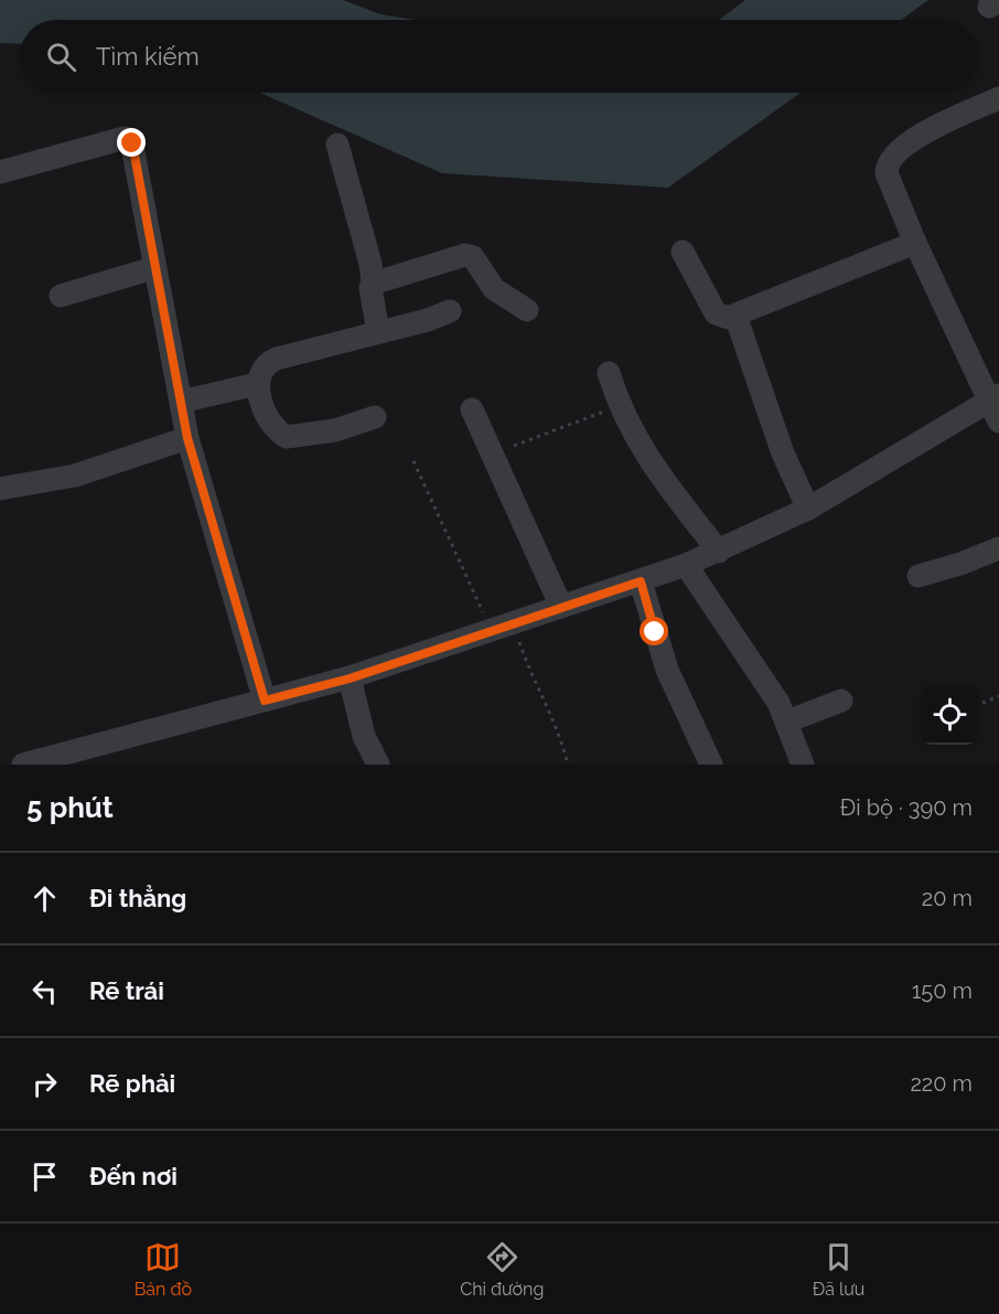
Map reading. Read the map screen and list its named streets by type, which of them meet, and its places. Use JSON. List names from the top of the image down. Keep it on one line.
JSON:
{"page":{"search":"Tìm kiếm","heading":["5 phút","Đi bộ · 390 m"],"list":[["Đi thẳng","20 m"],["Rẽ trái","150 m"],["Rẽ phải","220 m"],"Đến nơi"],"nav":["Bản đồ","Chỉ đường","Đã lưu"]}}
